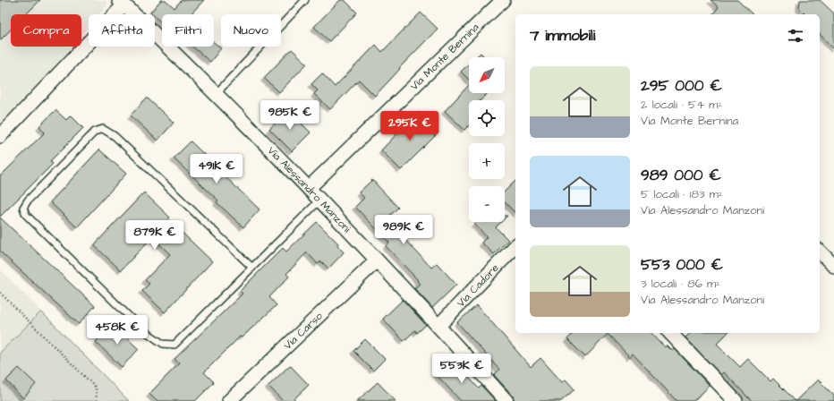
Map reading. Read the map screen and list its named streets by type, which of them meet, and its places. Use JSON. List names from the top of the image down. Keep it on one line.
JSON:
{"streets":{"street":["Via Monte Bernina","Via Alessandro Manzoni","Via Cadore","Via Carso"]},"crossings":[["Via Monte Bernina","Via Alessandro Manzoni"],["Via Alessandro Manzoni","Via Cadore"],["Via Alessandro Manzoni","Via Carso"]],"north":"bottom left","page":{"chip":["Compra","Affitta","Filtri","Nuovo"],"heading":"7 immobili","map_buttons":["+","−"],"list":[{"name":"295 000 €","note":"2 locali · 54 m² · Via Monte Bernina"},{"name":"989 000 €","note":"5 locali · 183 m² · Via Alessandro Manzoni"},{"name":"553 000 €","note":"3 locali · 86 m² · Via Alessandro Manzoni"}],"price":["985K €","295K €","491K €","989K €","879K €","458K €","553K €"]}}
